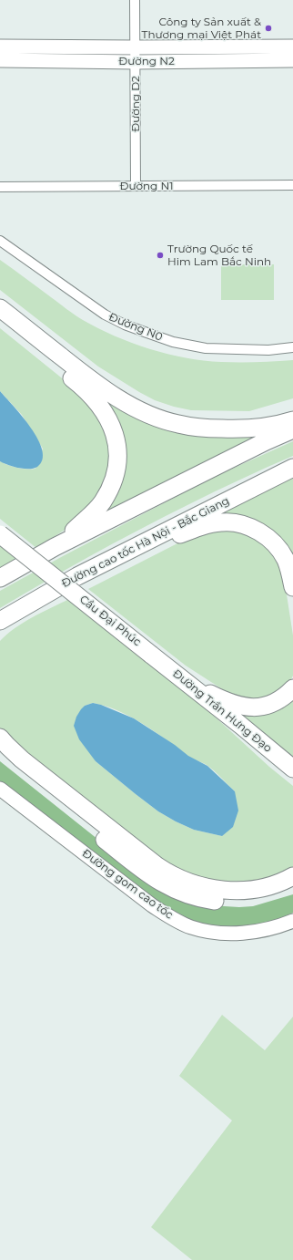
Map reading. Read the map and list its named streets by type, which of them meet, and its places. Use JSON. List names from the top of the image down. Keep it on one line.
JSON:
{"streets":{"highway":["Đường cao tốc Hà Nội - Bắc Giang","Cầu Đại Phúc","Đường Trần Hưng Đạo"],"street":["Đường N2","Đường D2","Đường N1","Đường N0","Đường gom cao tốc"]},"crossings":[["Đường N2","Đường D2"],["Đường D2","Đường N1"],["Cầu Đại Phúc","Đường Trần Hưng Đạo"]],"places":["Công ty Sản xuất & Thương mại Việt Phát","Trường Quốc tế Him Lam Bắc Ninh"]}
